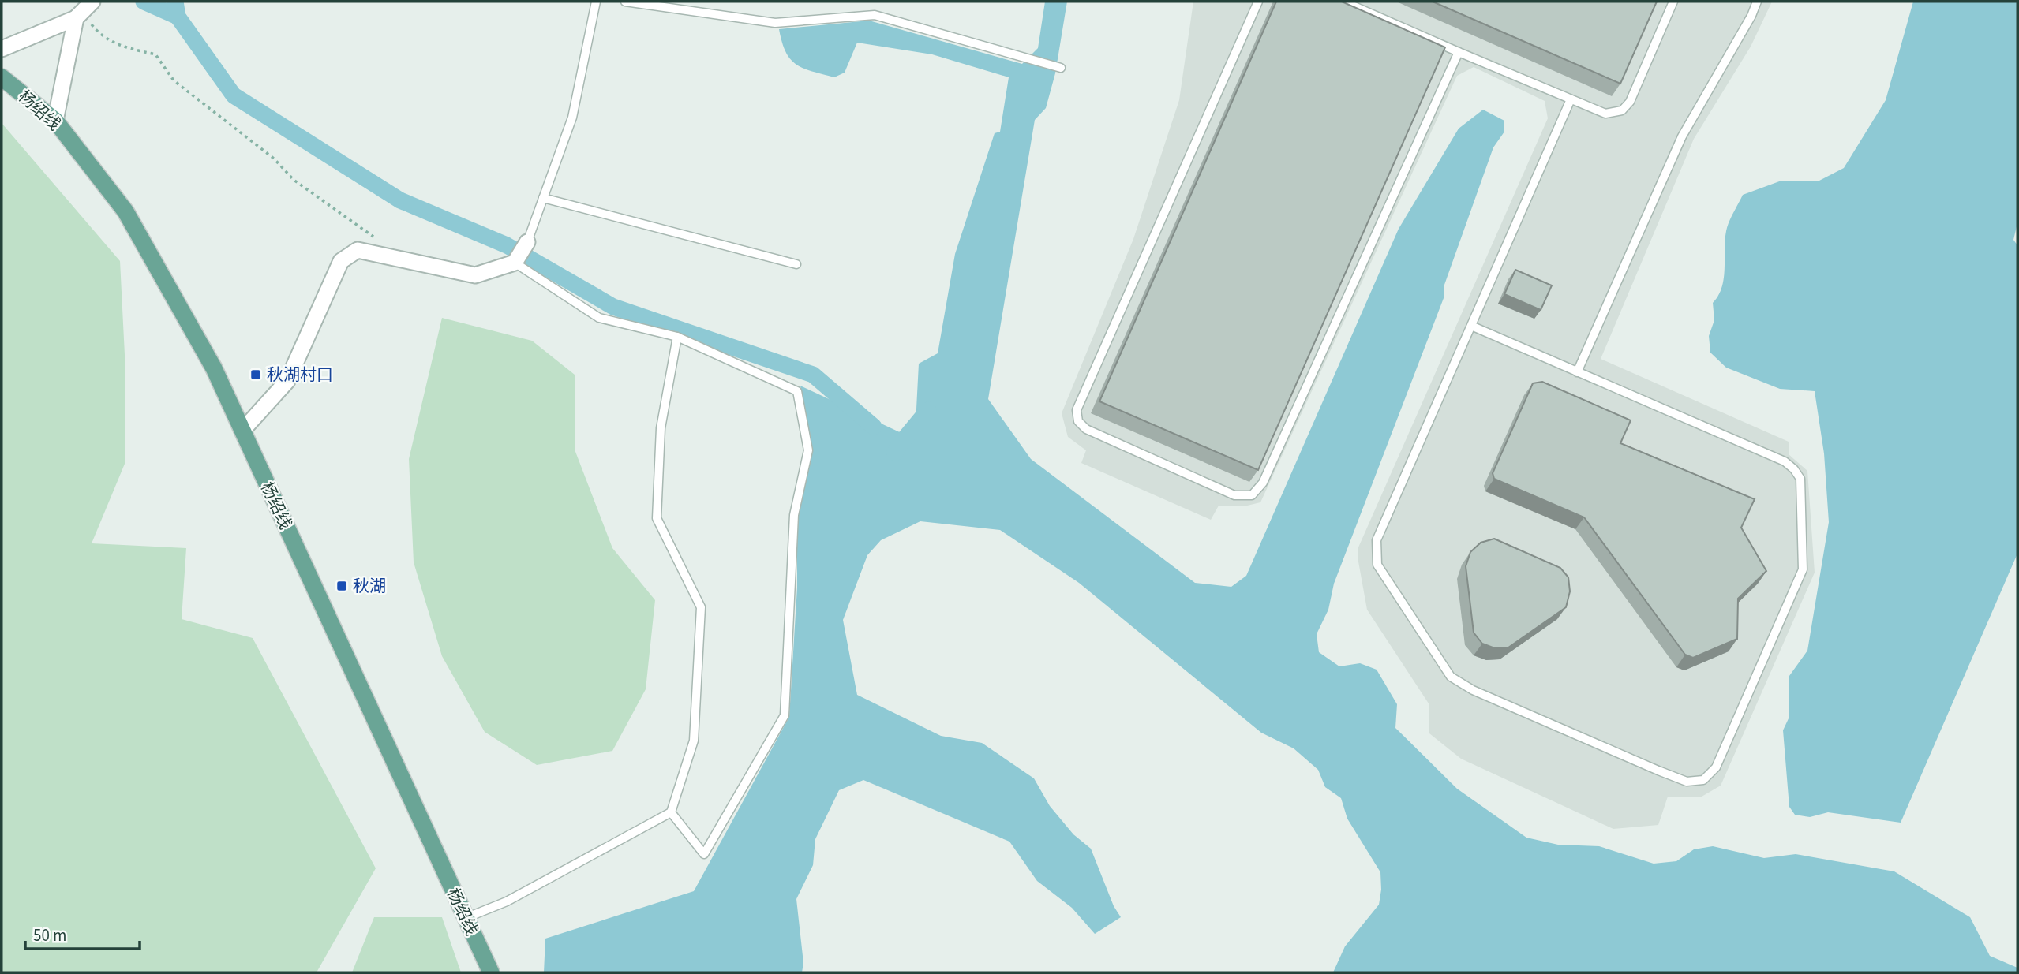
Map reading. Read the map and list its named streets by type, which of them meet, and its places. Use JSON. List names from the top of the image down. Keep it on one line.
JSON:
{"streets":{"main road":["杨绍线"]},"places":{"transit":["秋湖村口","秋湖"]},"scale_bar":"50 m"}
